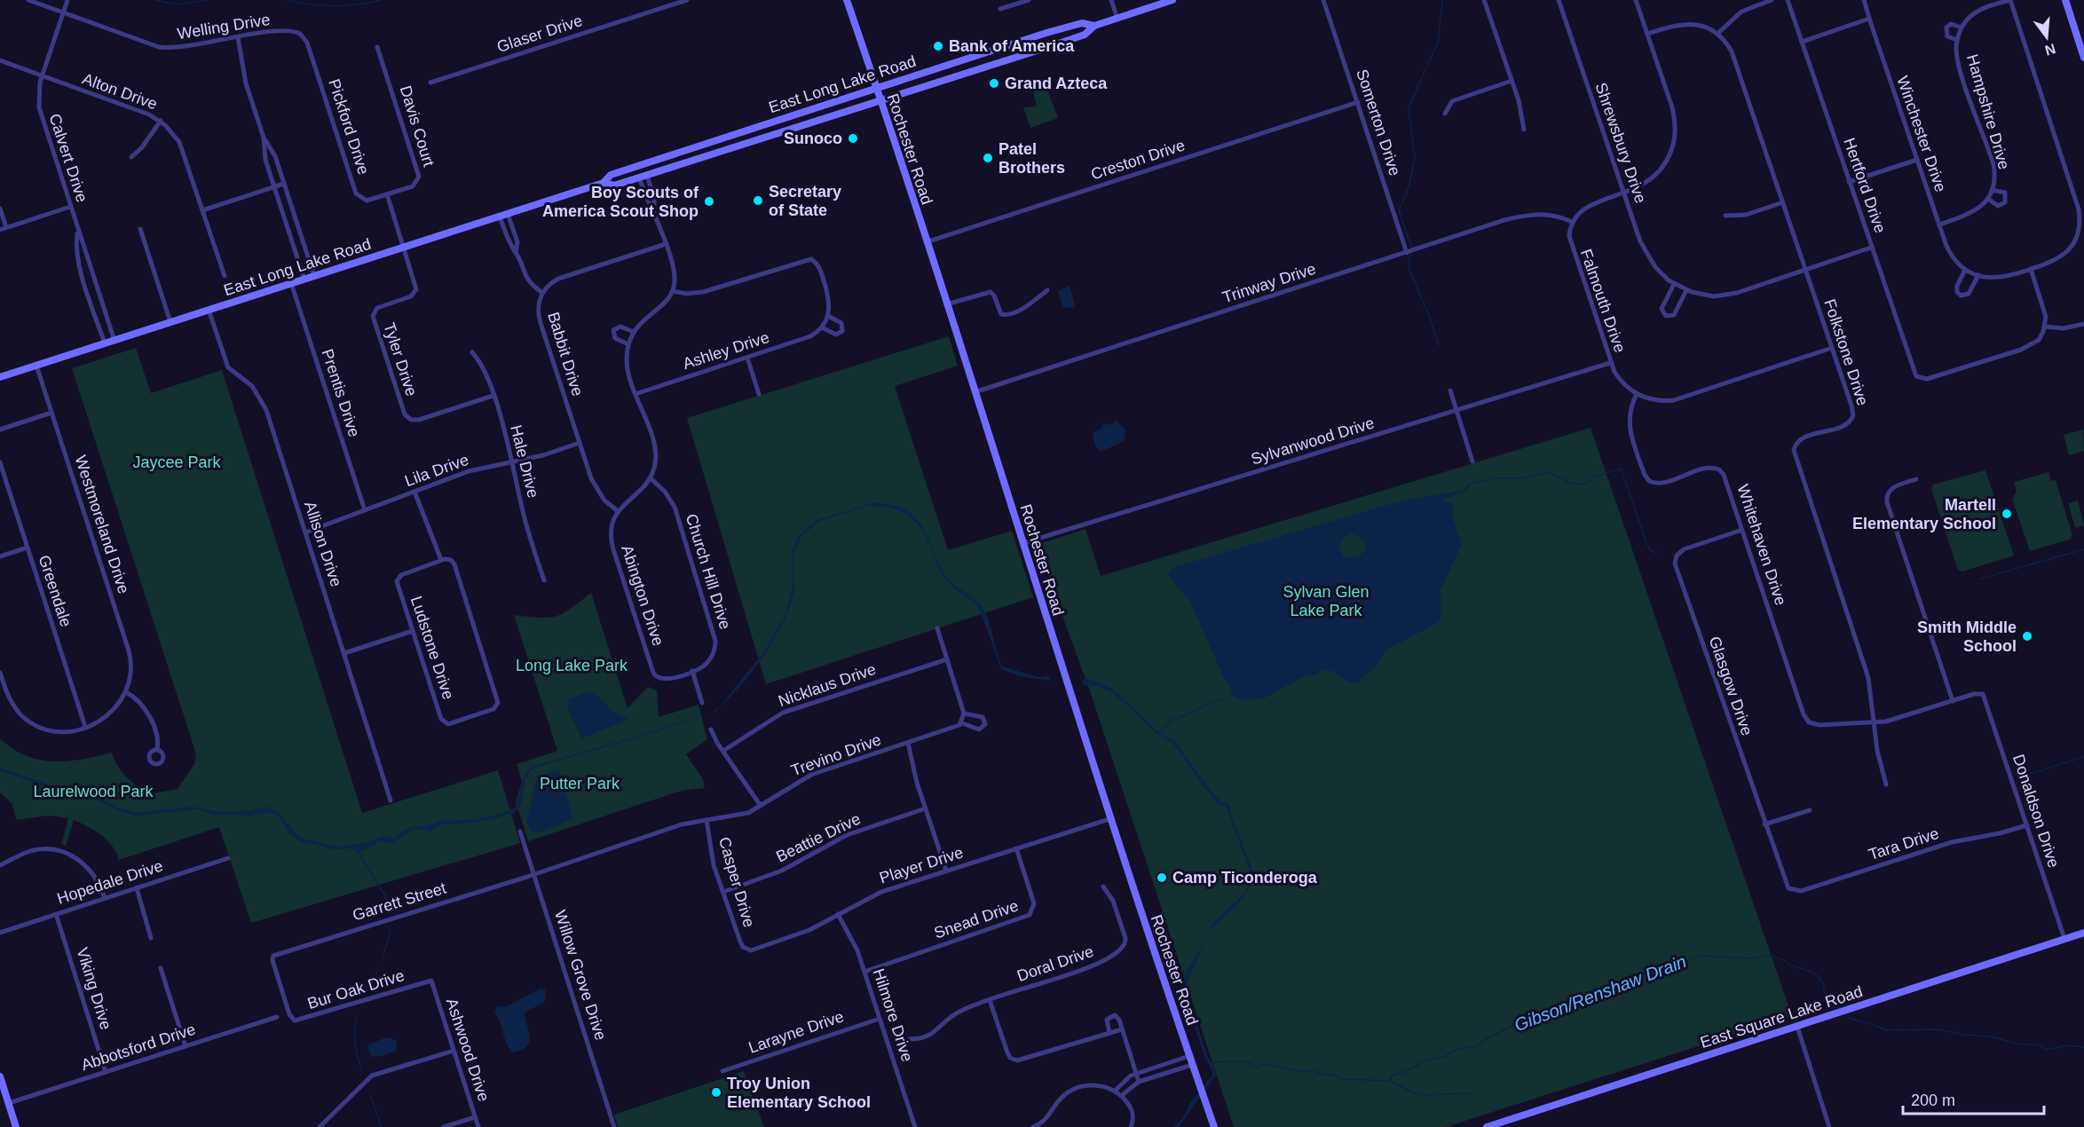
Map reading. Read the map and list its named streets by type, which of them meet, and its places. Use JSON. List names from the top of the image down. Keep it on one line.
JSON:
{"streets":{"main road":["East Long Lake Road","Rochester Road","East Square Lake Road"],"street":["Welling Drive","Glaser Drive","Alton Drive","Hampshire Drive","Somerton Drive","Davis Court","Pickford Drive","Winchester Drive","Shrewsbury Drive","Calvert Drive","Creston Drive","Hertford Drive","Trinway Drive","Falmouth Drive","Ashley Drive","Folkstone Drive","Babbit Drive","Tyler Drive","Prentis Drive","Sylvanwood Drive","Hale Drive","Lila Drive","Westmoreland Drive","Allison Drive","Whitehaven Drive","Church Hill Drive","Greendale","Abington Drive","Ludstone Drive","Nicklaus Drive","Glasgow Drive","Trevino Drive","Donaldson Drive","Beattie Drive","Tara Drive","Player Drive","Hopedale Drive","Casper Drive","Garrett Street","Snead Drive","Doral Drive","Willow Grove Drive","Viking Drive","Bur Oak Drive","Hilmore Drive","Larayne Drive","Abbotsford Drive","Ashwood Drive"]},"crossings":[["Welling Drive","Pickford Drive"],["Welling Drive","Calvert Drive"],["East Long Lake Road","Rochester Road"],["East Long Lake Road","Calvert Drive"],["East Long Lake Road","Tyler Drive"],["East Long Lake Road","Prentis Drive"],["East Long Lake Road","Westmoreland Drive"],["East Long Lake Road","Allison Drive"],["Alton Drive","Calvert Drive"],["Hampshire Drive","Winchester Drive"],["Somerton Drive","Creston Drive"],["Somerton Drive","Trinway Drive"],["Davis Court","Pickford Drive"],["Shrewsbury Drive","Hertford Drive"],["Shrewsbury Drive","Folkstone Drive"],["Rochester Road","Creston Drive"],["Rochester Road","Trinway Drive"],["Rochester Road","Sylvanwood Drive"],["Rochester Road","Player Drive"],["Trinway Drive","Falmouth Drive"],["Falmouth Drive","Sylvanwood Drive"],["Falmouth Drive","Whitehaven Drive"],["Folkstone Drive","Whitehaven Drive"],["Babbit Drive","Lila Drive"],["Babbit Drive","Abington Drive"],["Tyler Drive","Hale Drive"],["Prentis Drive","Lila Drive"],["Hale Drive","Lila Drive"],["Lila Drive","Allison Drive"],["Whitehaven Drive","Glasgow Drive"],["Church Hill Drive","Abington Drive"],["Glasgow Drive","Tara Drive"],["Trevino Drive","Casper Drive"],["Trevino Drive","Garrett Street"],["Trevino Drive","Willow Grove Drive"],["Donaldson Drive","Tara Drive"],["Donaldson Drive","East Square Lake Road"],["Beattie Drive","Casper Drive"],["Player Drive","Casper Drive"],["Player Drive","Snead Drive"],["Player Drive","Hilmore Drive"],["Hopedale Drive","Viking Drive"],["Garrett Street","Willow Grove Drive"],["Garrett Street","Bur Oak Drive"],["Snead Drive","Hilmore Drive"],["Viking Drive","Abbotsford Drive"],["Bur Oak Drive","Ashwood Drive"],["Hilmore Drive","Larayne Drive"]],"water":["Gibson/Renshaw Drain"],"parks":["Jaycee Park","Sylvan Glen Lake Park","Long Lake Park","Putter Park","Laurelwood Park"],"places":["Bank of America","Grand Azteca","Sunoco","Patel Brothers","Secretary of State","Boy Scouts of America Scout Shop","Martell Elementary School","Smith Middle School","Camp Ticonderoga","Troy Union Elementary School"],"scale_bar":"200 m","north":"bottom"}
